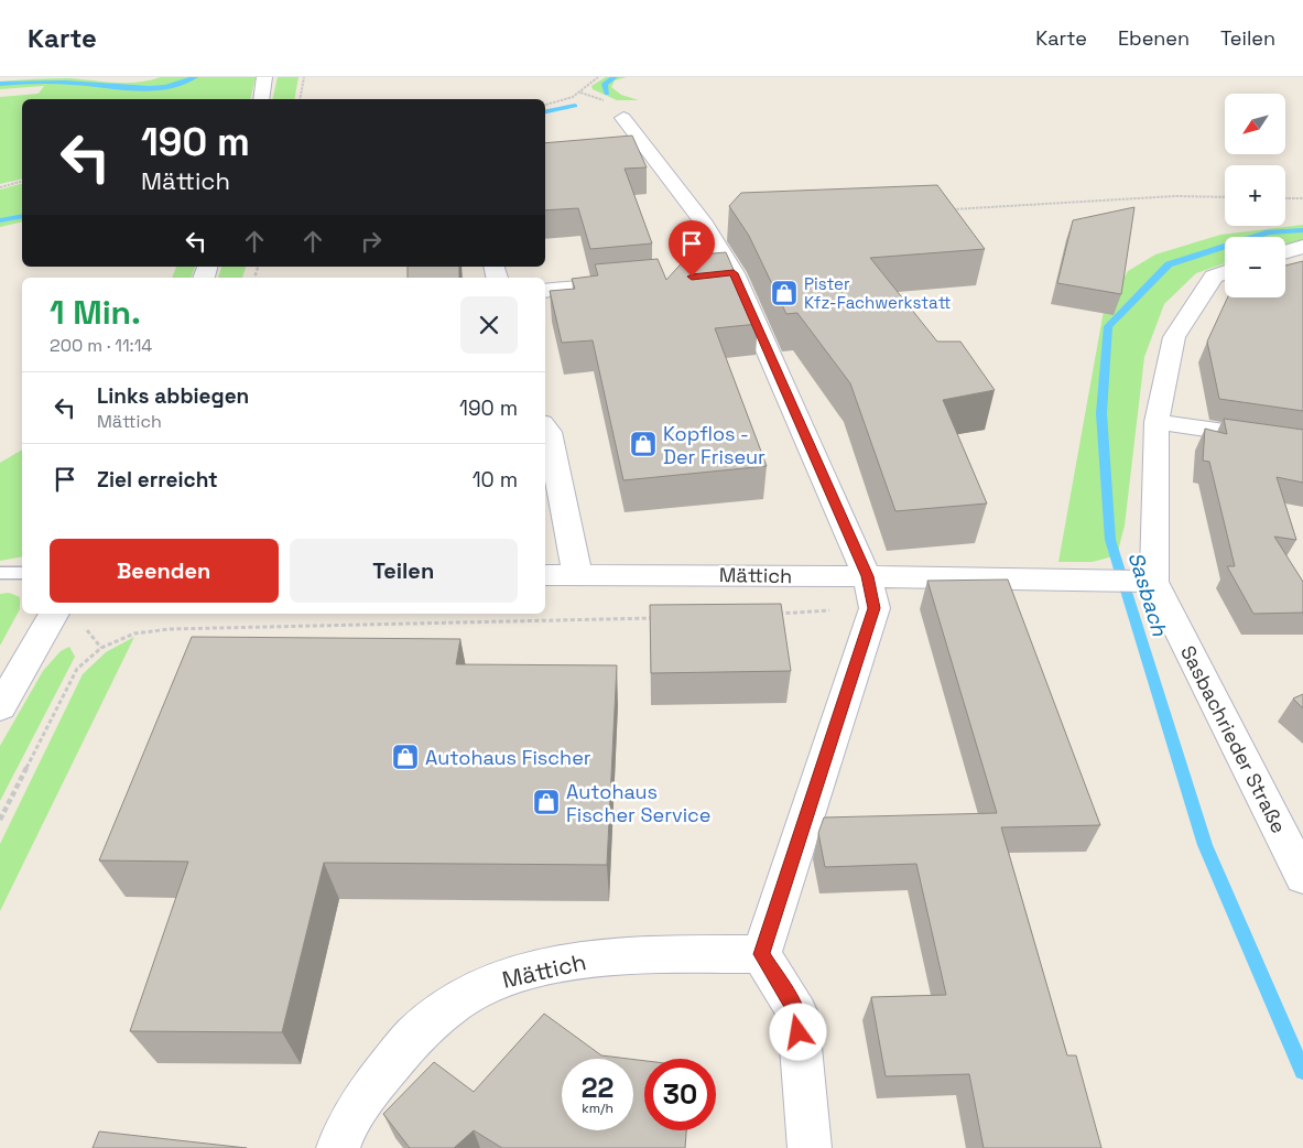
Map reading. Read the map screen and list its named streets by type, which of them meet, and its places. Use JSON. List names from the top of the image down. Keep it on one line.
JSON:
{"streets":{"street":["Mättich","Sasbachrieder Straße"]},"crossings":[["Mättich","Sasbachrieder Straße"]],"water":["Sasbach"],"places":{"shop":["Pister Kfz-Fachwerkstatt","Kopflos - Der Friseur","Autohaus Fischer","Autohaus Fischer Service"]},"north":"bottom left","page":{"header":"Karte","nav":["Karte","Ebenen","Teilen"],"map_buttons":["+","−"],"turn":["190 m","Mättich"],"heading":["1 Min.","200 m · 11:14"],"list":[{"name":"Links abbiegen","note":"Mättich","value":"190 m"},{"name":"Ziel erreicht","value":"10 m"}],"buttons":["Beenden","Teilen"],"speed":"22 km/h","limit":"30"}}
